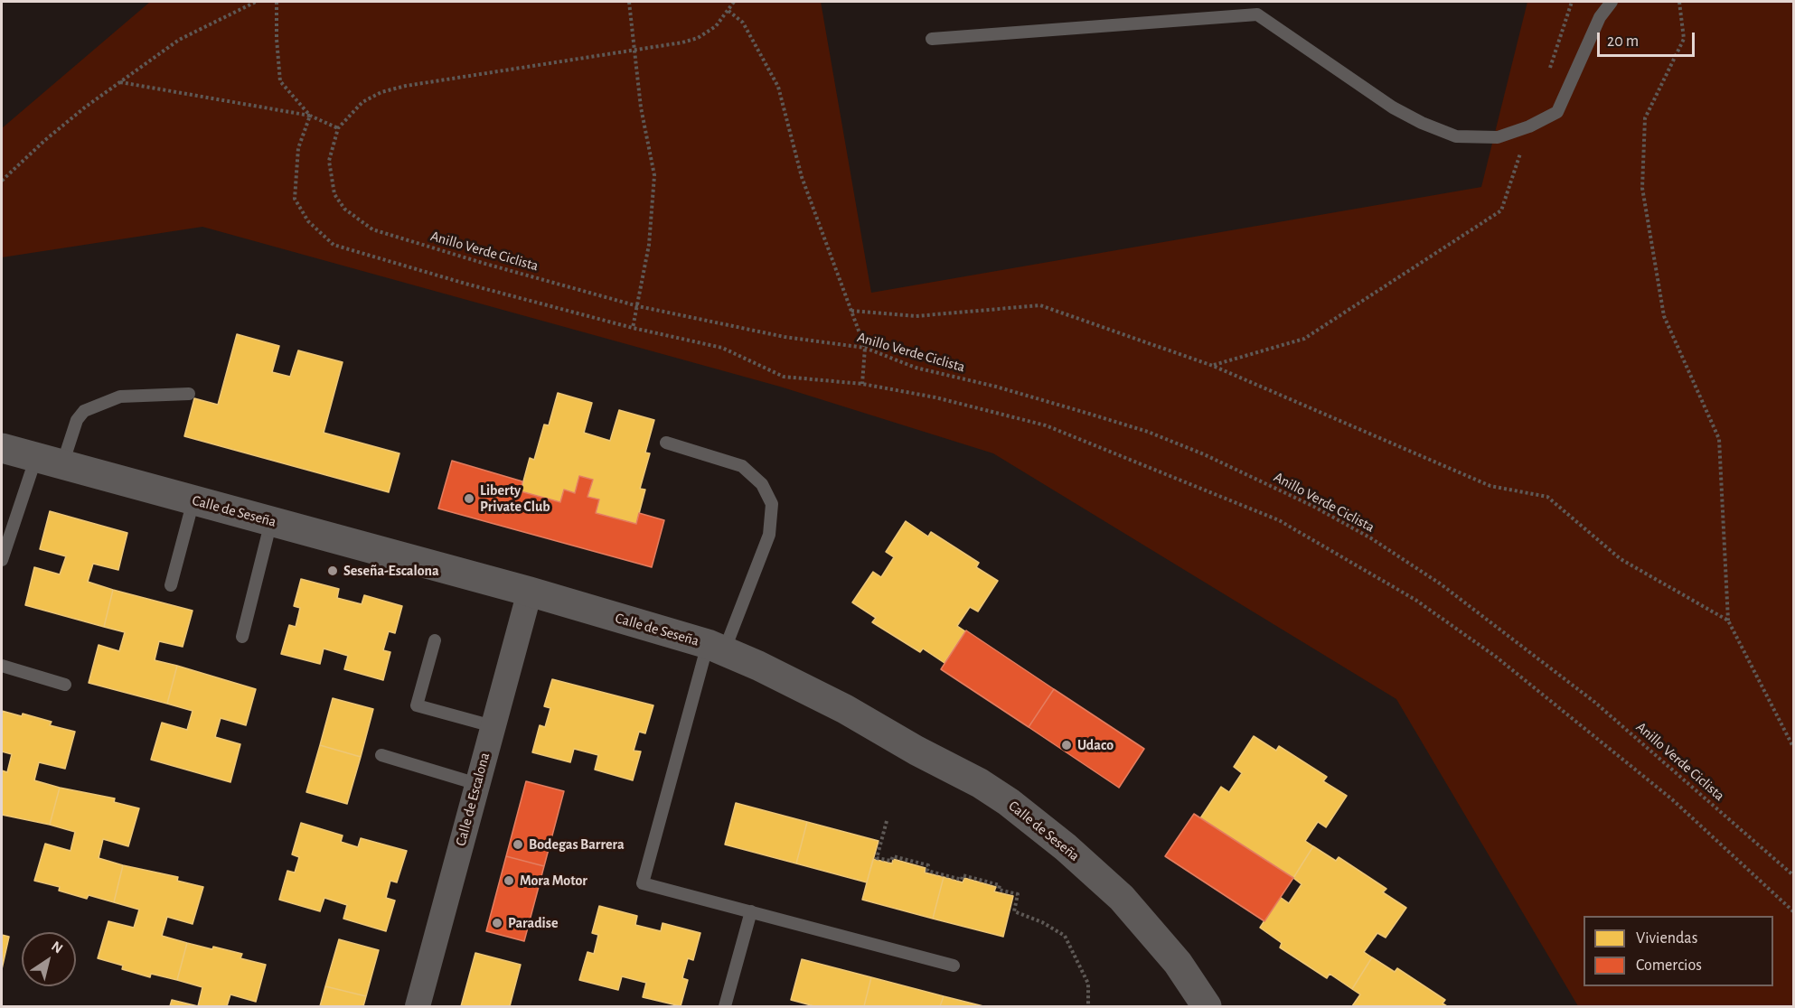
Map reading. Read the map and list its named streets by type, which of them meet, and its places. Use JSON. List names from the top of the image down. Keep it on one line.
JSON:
{"streets":{"street":["Calle de Seseña","Calle de Escalona"],"path":["Anillo Verde Ciclista"]},"crossings":[["Calle de Seseña","Calle de Escalona"]],"places":["Liberty Private Club","Seseña-Escalona","Udaco","Bodegas Barrera","Mora Motor","Paradise"],"legend":["Viviendas","Comercios"],"scale_bar":"20 m","north":"top right"}
